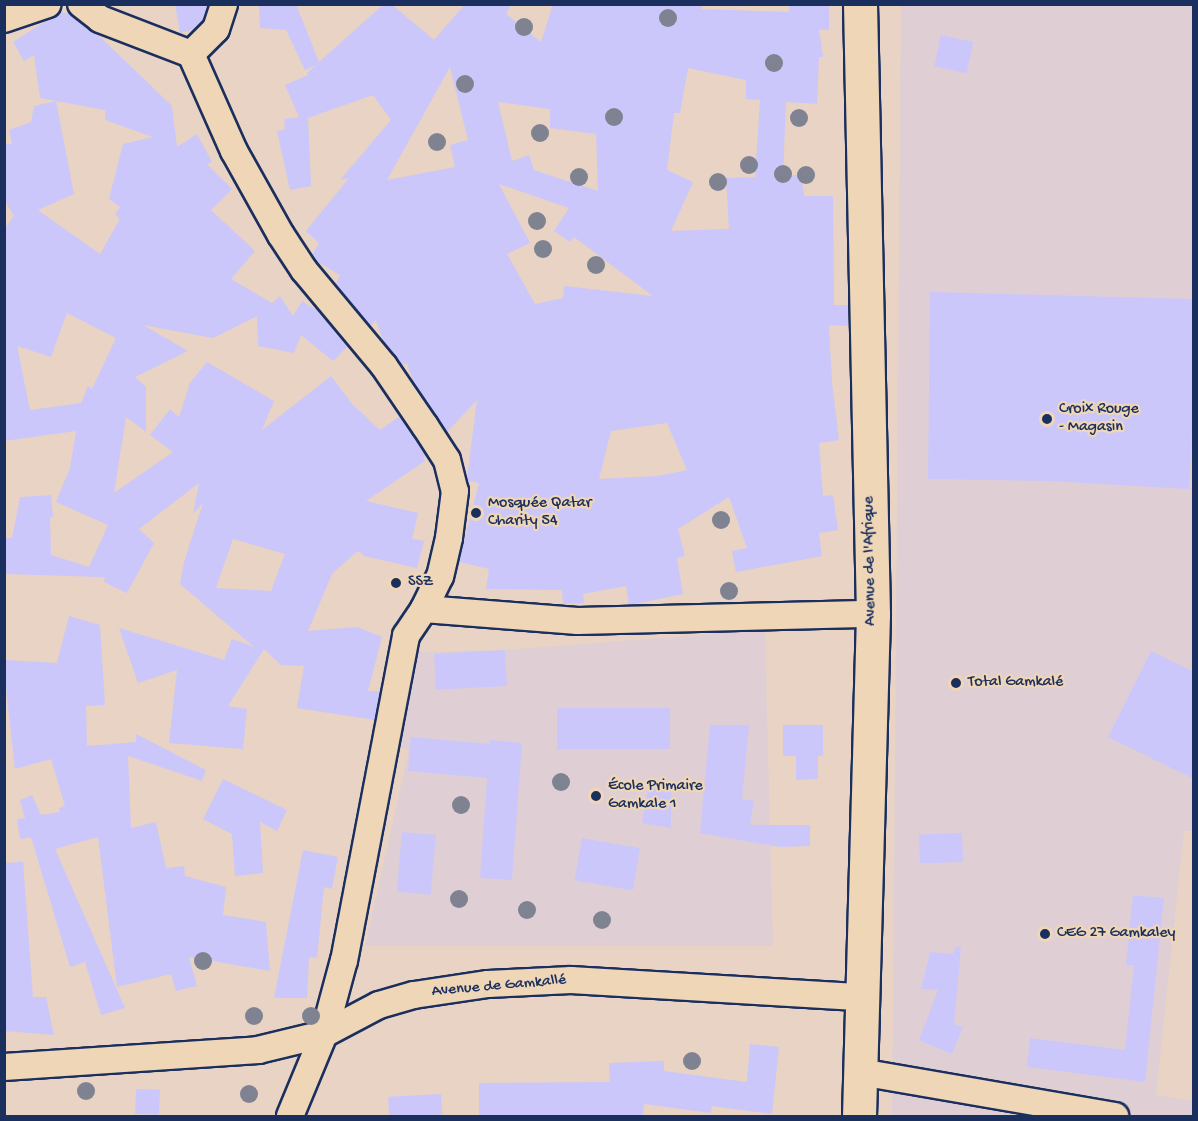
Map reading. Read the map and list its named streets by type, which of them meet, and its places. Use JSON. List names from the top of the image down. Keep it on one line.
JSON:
{"streets":{"main road":["Avenue de l'Afrique"],"street":["Avenue de Gamkallé"]},"crossings":[["Avenue de l'Afrique","Avenue de Gamkallé"]],"places":["Croix Rouge - Magasin","Mosquée Qatar Charity 54","SSZ","Total Gamkalé","École Primaire Gamkale 1","CEG 27 Gamkaley"]}
